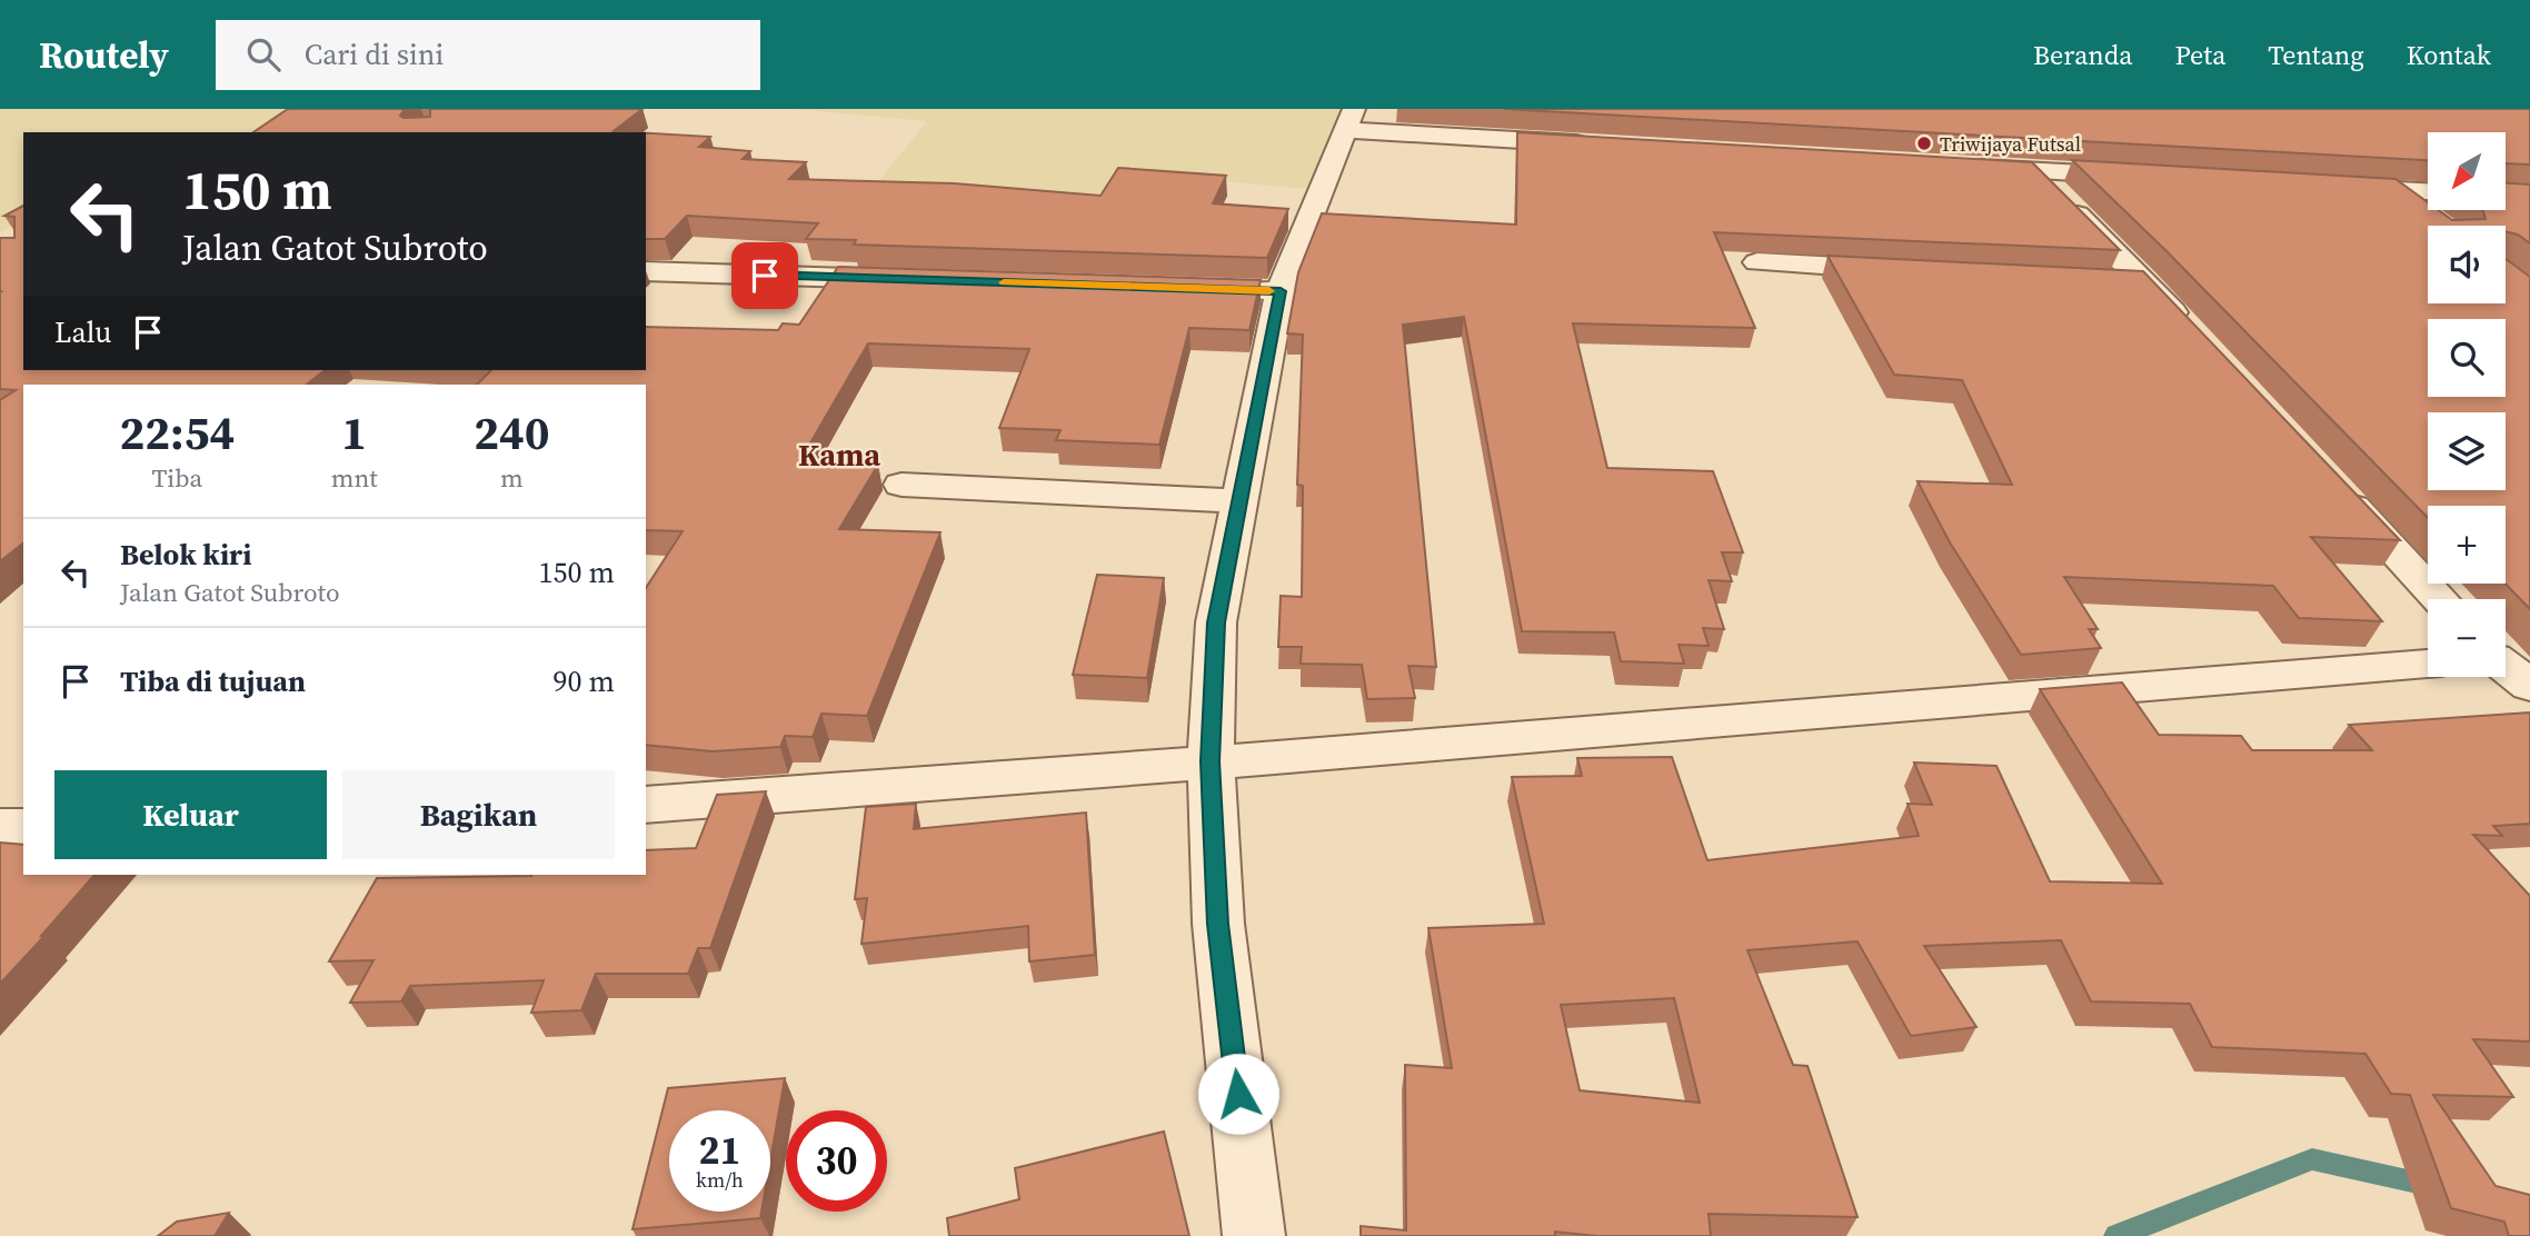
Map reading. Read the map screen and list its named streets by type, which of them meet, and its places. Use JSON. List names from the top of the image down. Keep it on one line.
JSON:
{"districts":["Kama"],"places":["Triwijaya Futsal"],"north":"bottom left","page":{"header":"Routely","search":"Cari di sini","nav":["Beranda","Peta","Tentang","Kontak"],"map_buttons":["+","−"],"turn":["150 m","Jalan Gatot Subroto"],"then":"Lalu","eta":["22:54","Tiba","1","mnt","240","m"],"list":[{"name":"Belok kiri","note":"Jalan Gatot Subroto","value":"150 m"},{"name":"Tiba di tujuan","value":"90 m"}],"buttons":["Keluar","Bagikan"],"speed":"21 km/h","limit":"30"}}
